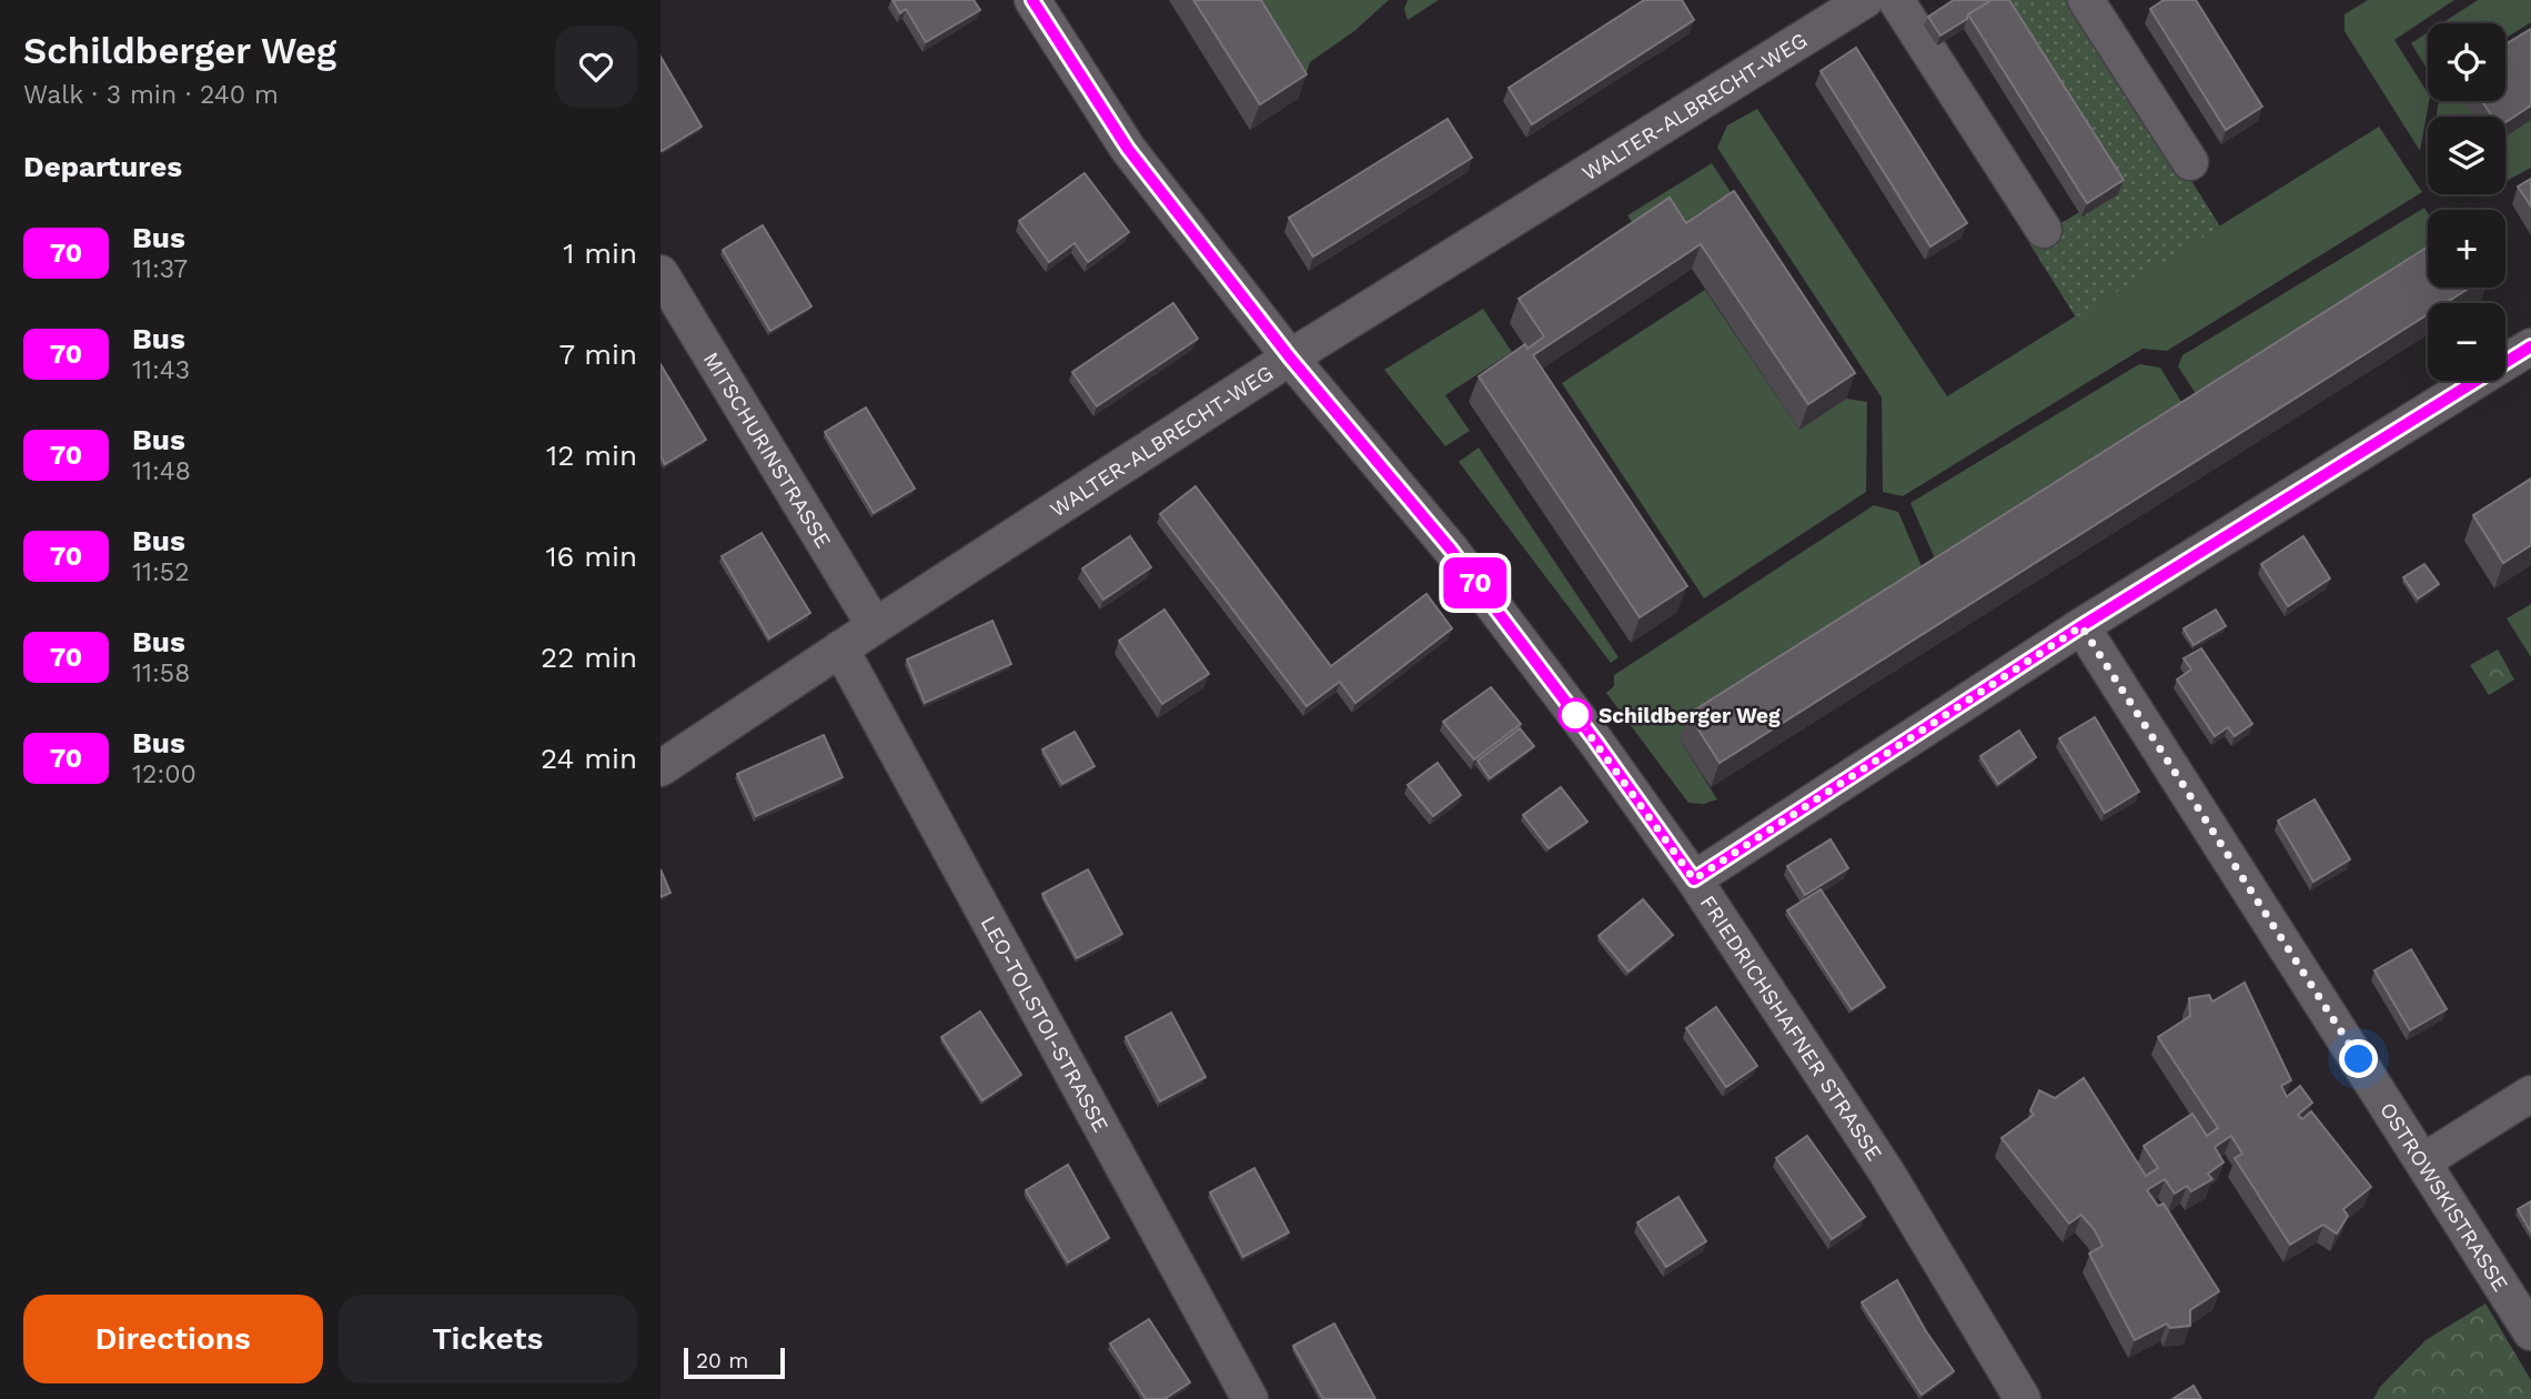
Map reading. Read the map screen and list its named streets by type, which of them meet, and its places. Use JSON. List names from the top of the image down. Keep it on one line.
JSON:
{"streets":{"street":["WALTER-ALBRECHT-WEG","MITSCHURINSTRASSE","LEO-TOLSTOI-STRASSE","FRIEDRICHSHAFNER STRASSE","OSTROWSKISTRASSE"]},"crossings":[["WALTER-ALBRECHT-WEG","MITSCHURINSTRASSE"],["WALTER-ALBRECHT-WEG","LEO-TOLSTOI-STRASSE"],["WALTER-ALBRECHT-WEG","FRIEDRICHSHAFNER STRASSE"]],"places":["Schildberger Weg"],"lines":["bus line 70"],"scale_bar":"20 m","page":{"heading":[["Schildberger Weg","Walk · 3 min · 240 m"],"Departures"],"on_map":"70","map_buttons":["+","−"],"list":[{"mark":"70","name":"Bus","note":"11:37","value":"1 min"},{"mark":"70","name":"Bus","note":"11:43","value":"7 min"},{"mark":"70","name":"Bus","note":"11:48","value":"12 min"},{"mark":"70","name":"Bus","note":"11:52","value":"16 min"},{"mark":"70","name":"Bus","note":"11:58","value":"22 min"},{"mark":"70","name":"Bus","note":"12:00","value":"24 min"}],"buttons":["Directions","Tickets"],"scale":"20 m"}}
